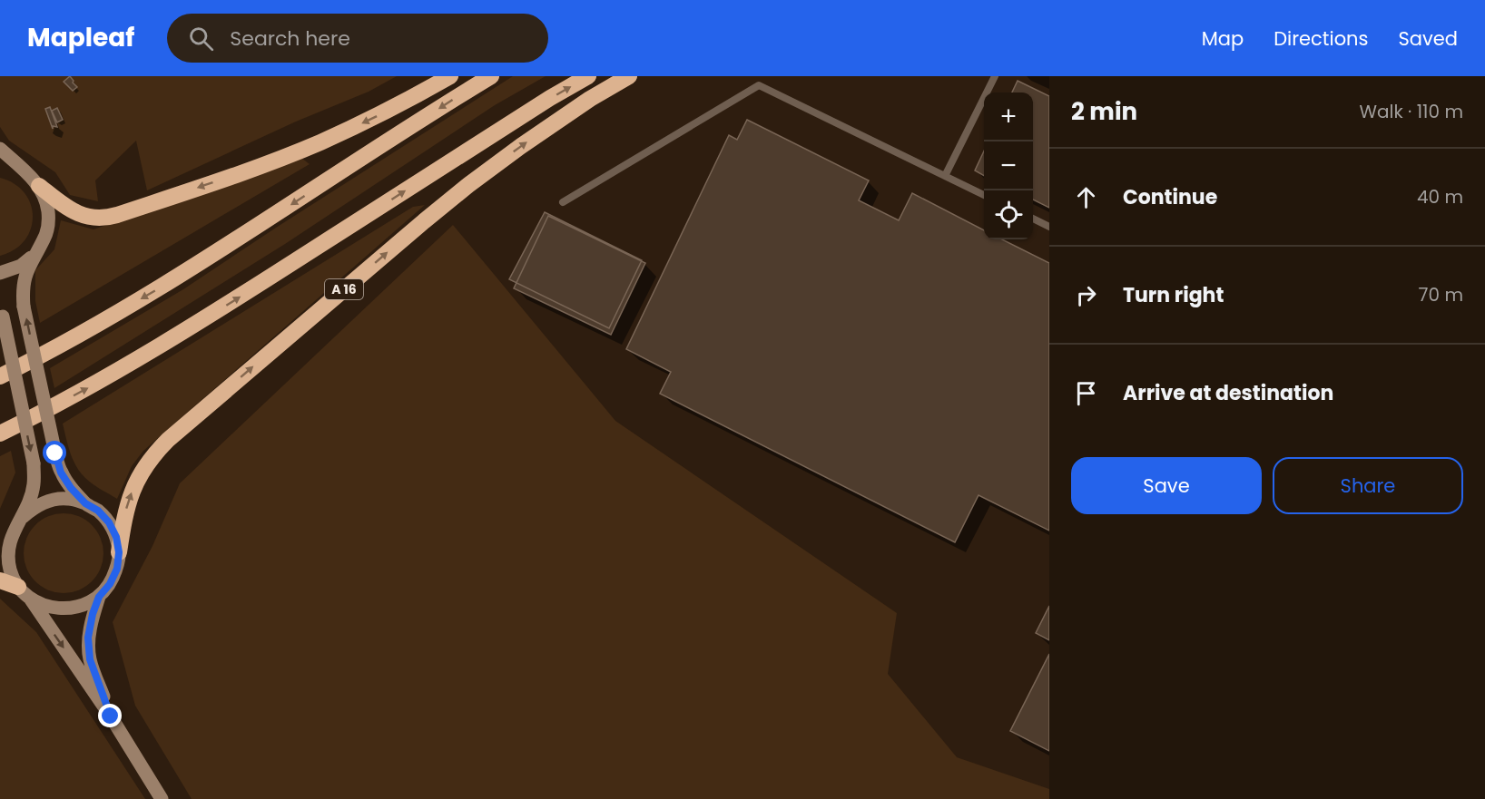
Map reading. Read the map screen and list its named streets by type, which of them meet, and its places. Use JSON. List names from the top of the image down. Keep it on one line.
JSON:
{"streets":{"highway":["A 16"]},"page":{"header":"Mapleaf","search":"Search here","nav":["Map","Directions","Saved"],"heading":["2 min","Walk · 110 m"],"map_buttons":["+","−"],"list":[["Continue","40 m"],["Turn right","70 m"],"Arrive at destination"],"buttons":["Save","Share"]}}
